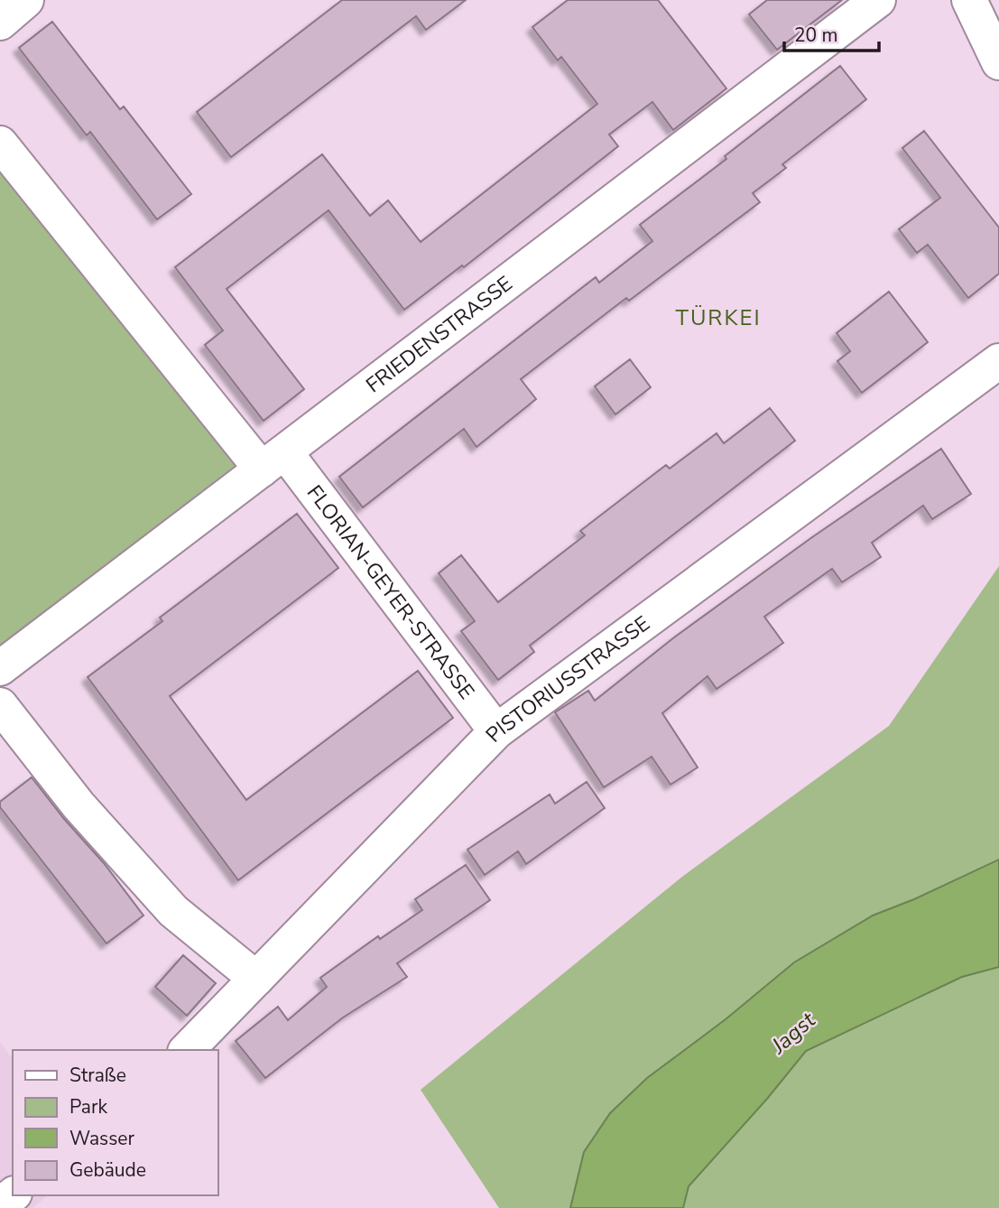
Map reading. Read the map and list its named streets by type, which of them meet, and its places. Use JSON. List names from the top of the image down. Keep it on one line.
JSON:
{"streets":{"street":["FRIEDENSTRASSE","FLORIAN-GEYER-STRASSE","PISTORIUSSTRASSE"]},"crossings":[["FRIEDENSTRASSE","FLORIAN-GEYER-STRASSE"],["FLORIAN-GEYER-STRASSE","PISTORIUSSTRASSE"]],"districts":["TÜRKEI"],"water":["Jagst"],"legend":["Straße","Park","Wasser","Gebäude"],"scale_bar":"20 m"}
